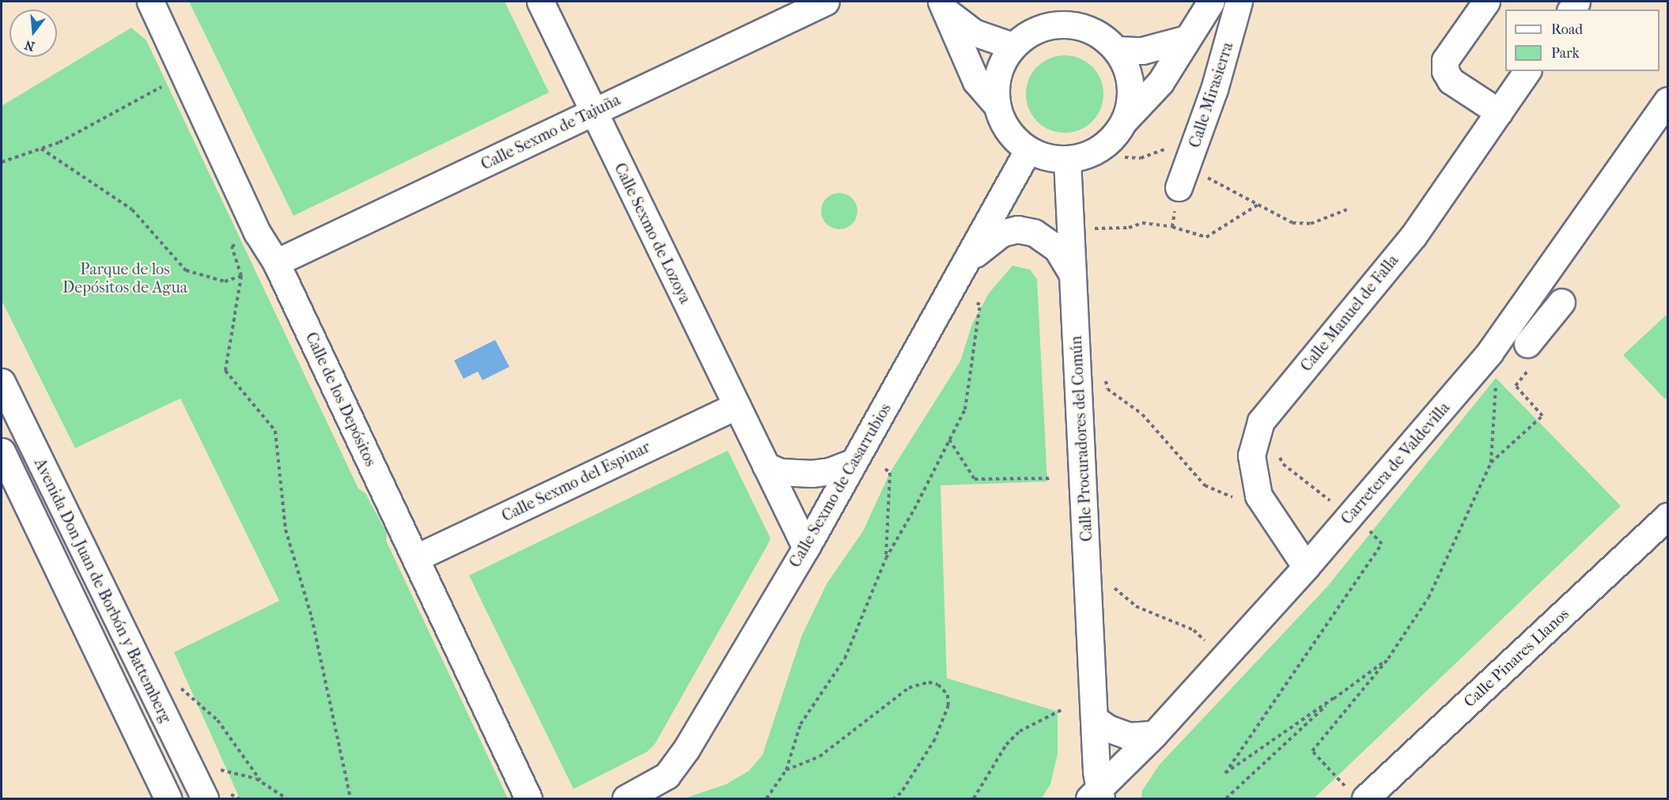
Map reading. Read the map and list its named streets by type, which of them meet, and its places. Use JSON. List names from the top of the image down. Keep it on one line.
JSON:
{"streets":{"street":["Calle Mirasierra","Calle Sexmo de Tajuña","Calle Sexmo de Lozoya","Calle Manuel de Falla","Calle de los Depósitos","Calle Procuradores del Común","Carretera de Valdevilla","Calle Sexmo del Espinar","Calle Sexmo de Casarrubios","Avenida Don Juan de Borbón y Battemberg","Calle Pinares Llanos"]},"crossings":[["Calle Sexmo de Tajuña","Calle Sexmo de Lozoya"],["Calle Sexmo de Tajuña","Calle de los Depósitos"],["Calle Sexmo de Lozoya","Calle Sexmo del Espinar"],["Calle Sexmo de Lozoya","Calle Sexmo de Casarrubios"],["Calle Manuel de Falla","Carretera de Valdevilla"],["Calle de los Depósitos","Calle Sexmo del Espinar"],["Calle Procuradores del Común","Carretera de Valdevilla"],["Calle Procuradores del Común","Calle Sexmo de Casarrubios"]],"parks":["Parque de los Depósitos de Agua"],"legend":["Road","Park"],"north":"bottom"}
